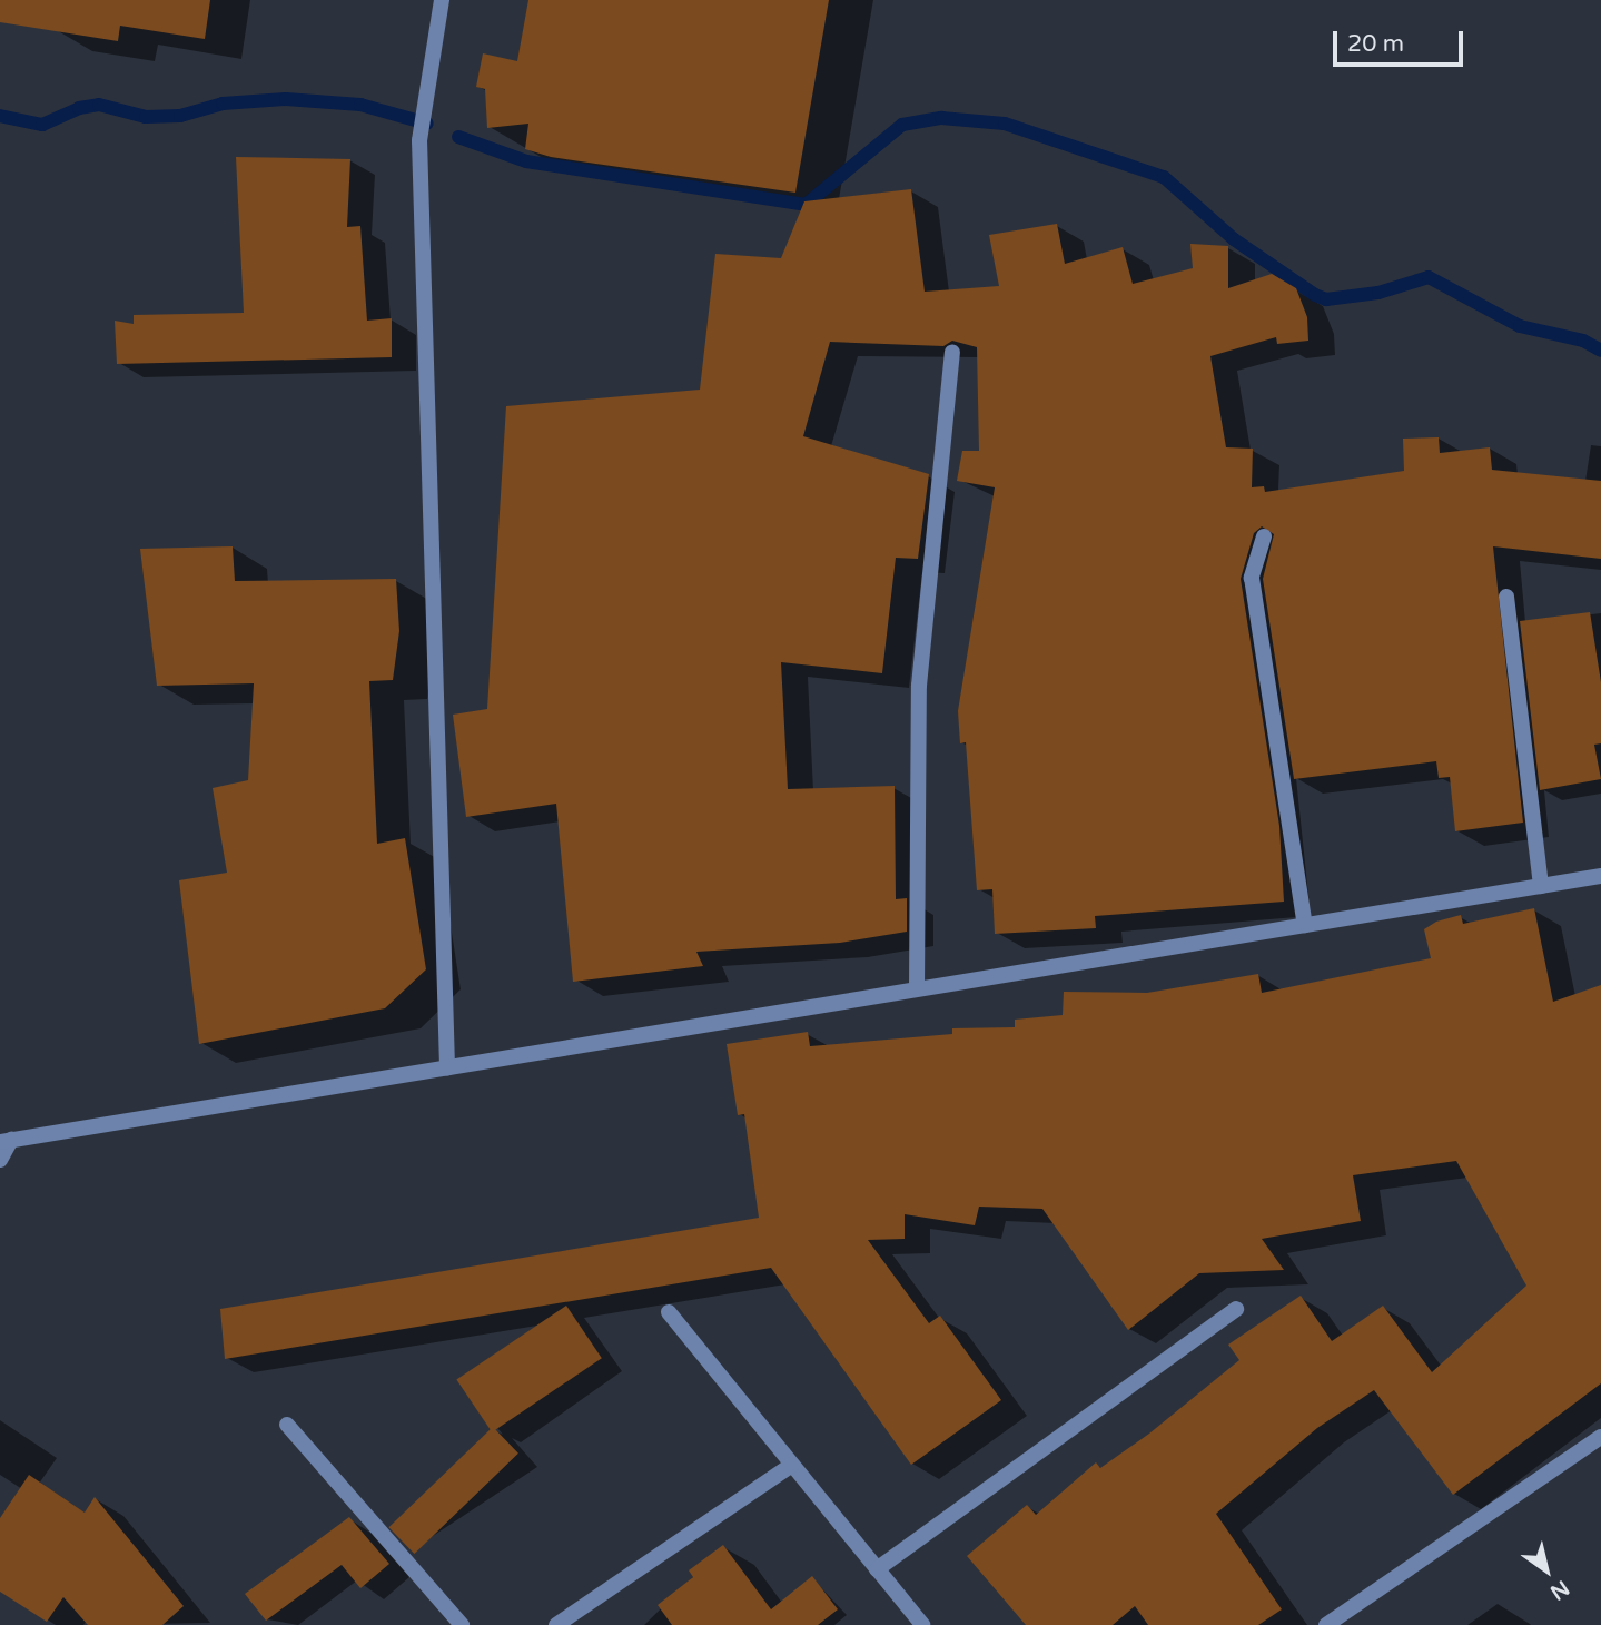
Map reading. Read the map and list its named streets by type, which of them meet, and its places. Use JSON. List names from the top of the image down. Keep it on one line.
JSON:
{"scale_bar":"20 m","north":"bottom right"}
